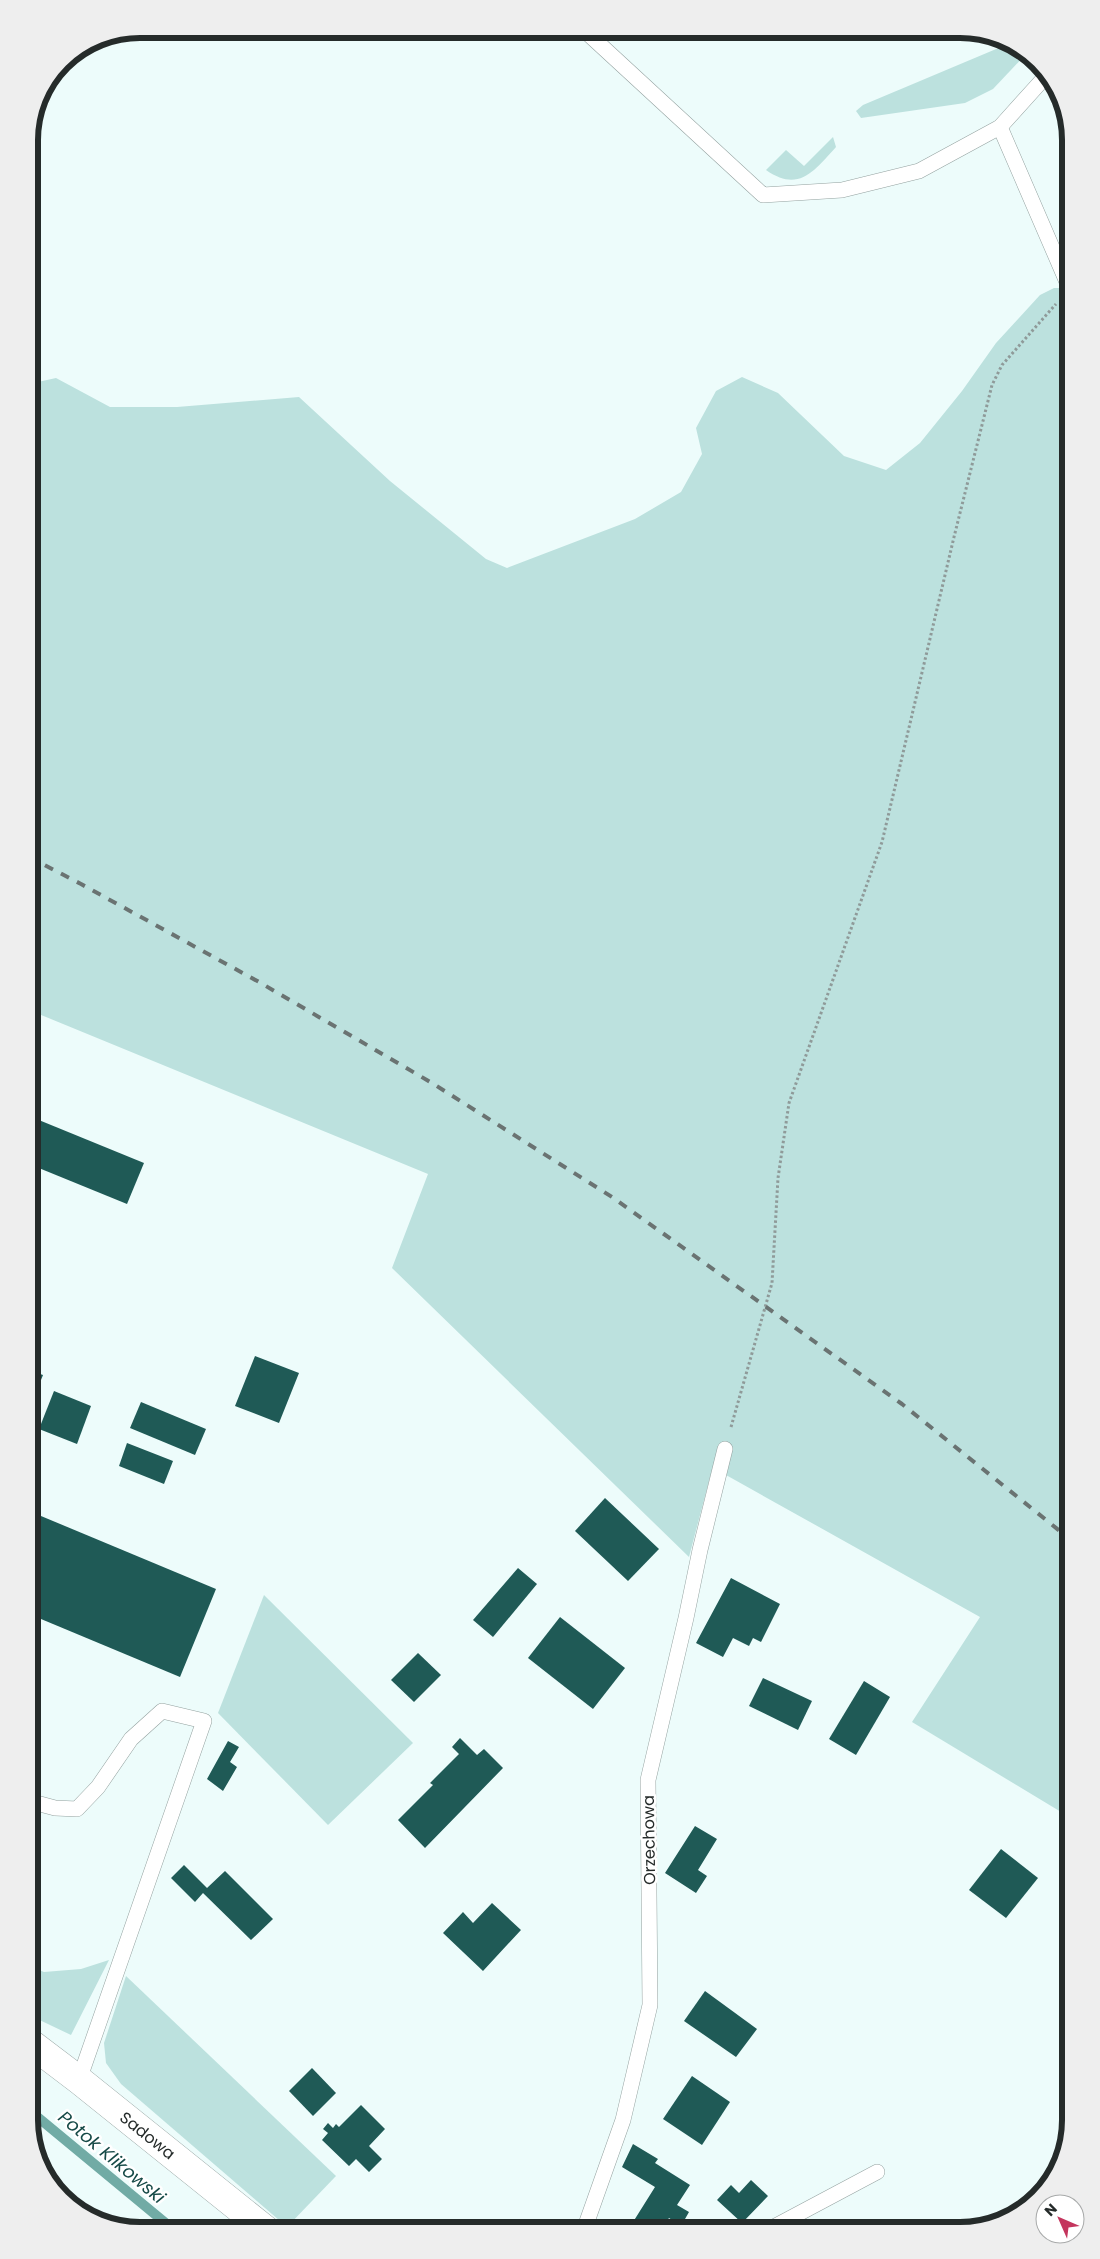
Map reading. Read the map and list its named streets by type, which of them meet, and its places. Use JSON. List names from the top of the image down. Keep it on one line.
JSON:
{"streets":{"street":["Sadowa"],"lane":["Orzechowa"]},"water":["Potok Klikowski"],"north":"top left"}
